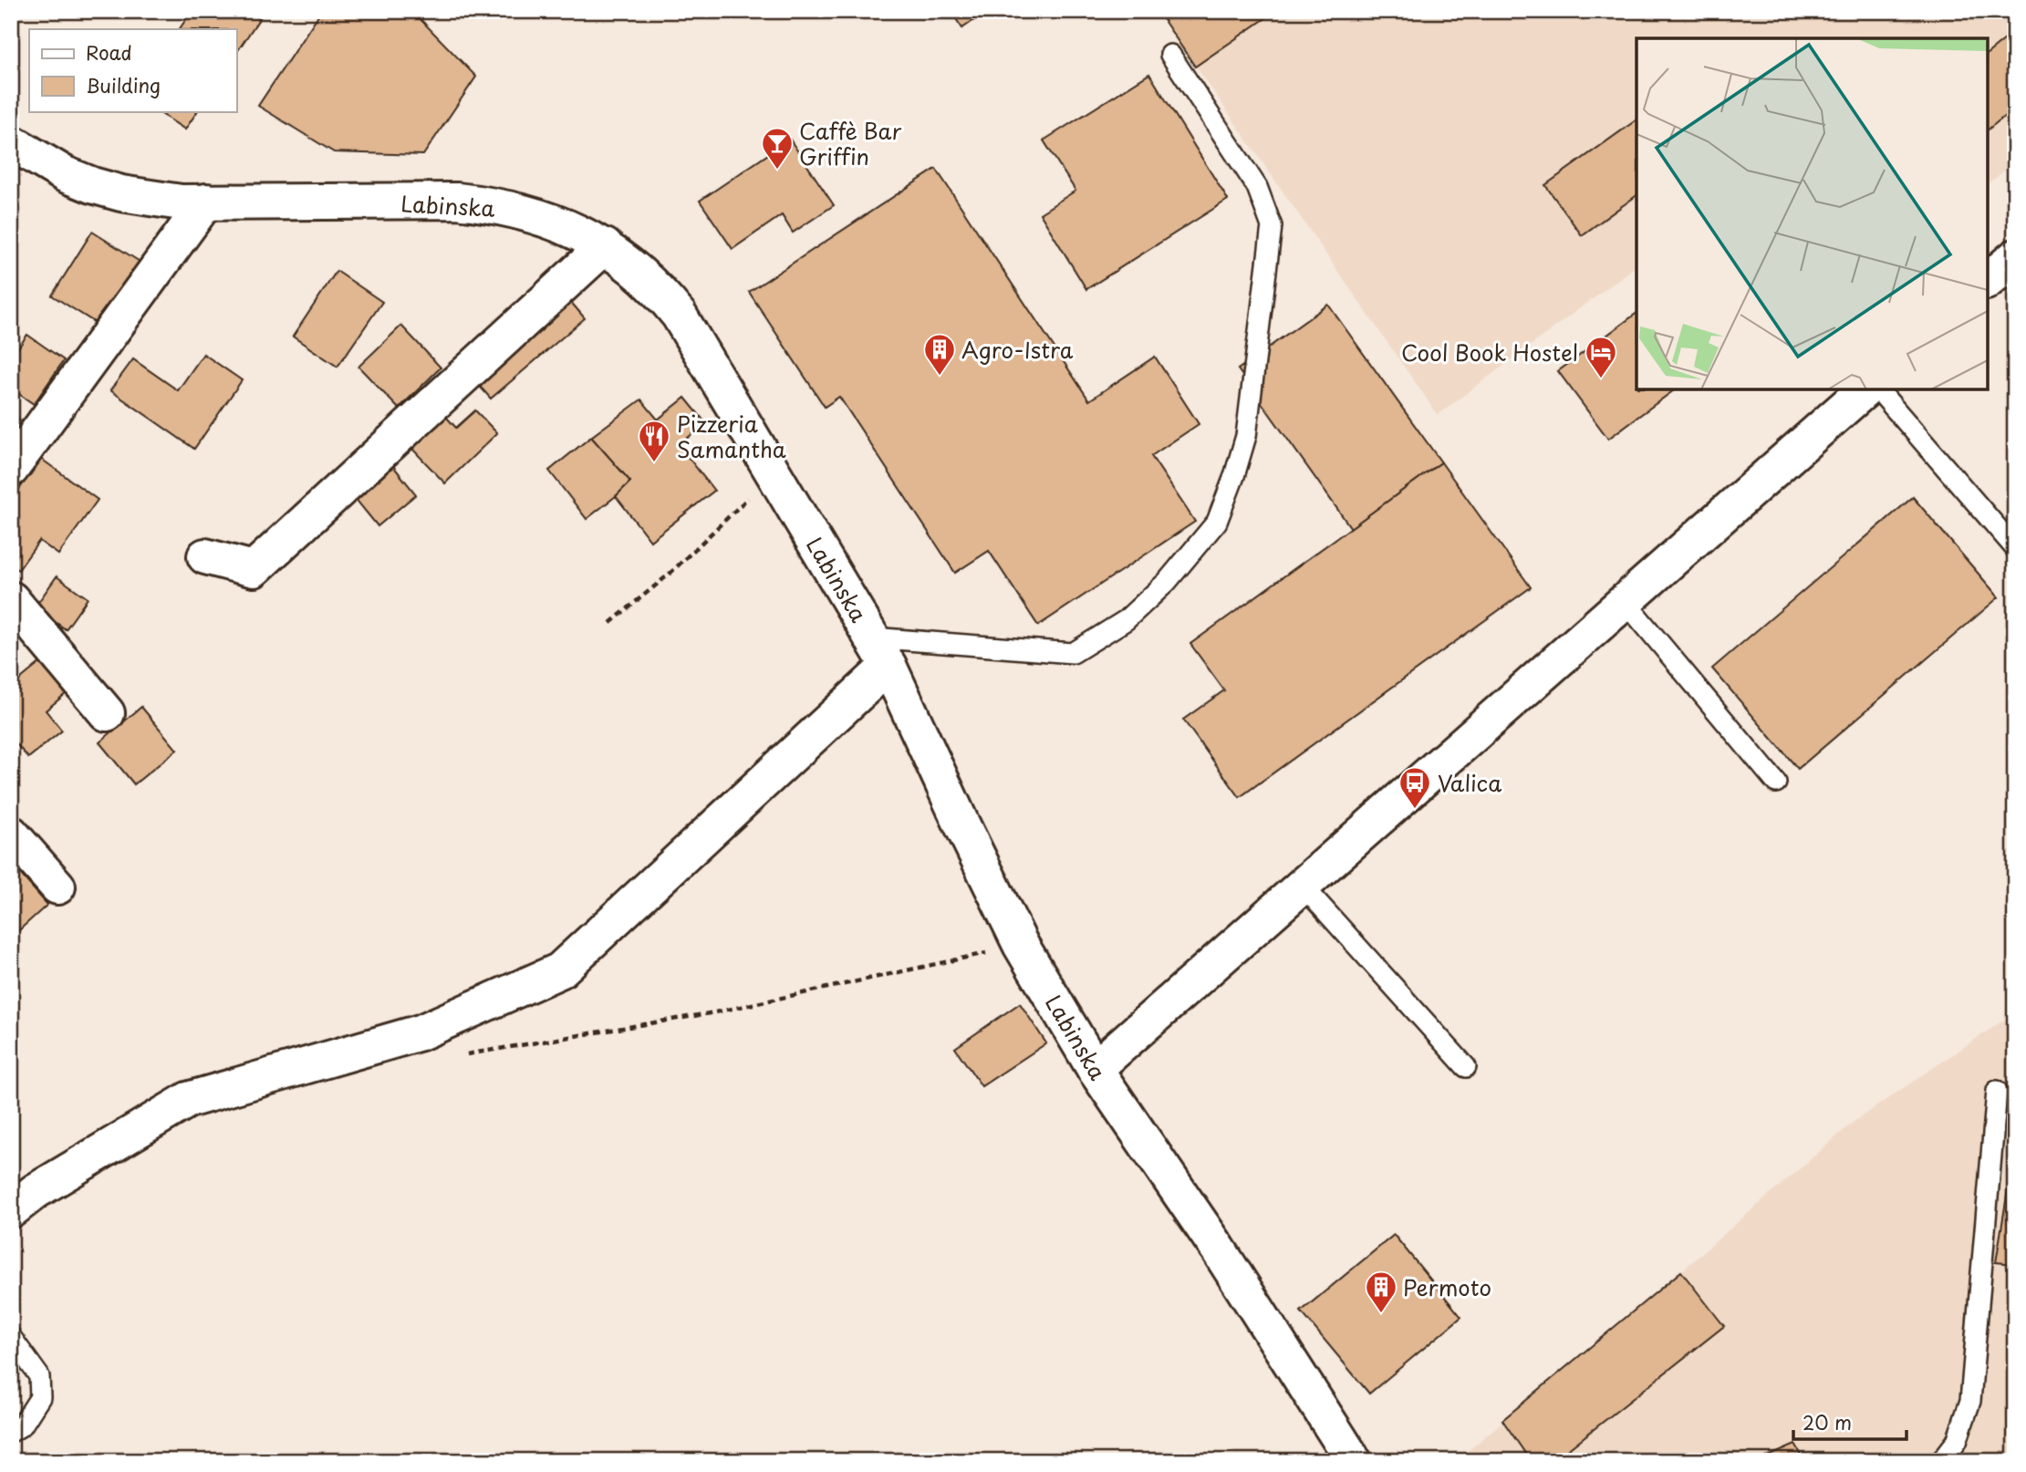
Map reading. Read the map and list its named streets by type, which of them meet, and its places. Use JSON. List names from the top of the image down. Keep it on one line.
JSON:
{"streets":{"street":["Labinska"]},"places":{"bar":["Caffè Bar Griffin"],"building":["Agro-Istra","Permoto"],"hotel":["Cool Book Hostel"],"restaurant":["Pizzeria Samantha"],"bus stop":["Valica"]},"legend":["Road","Building"],"scale_bar":"20 m"}
